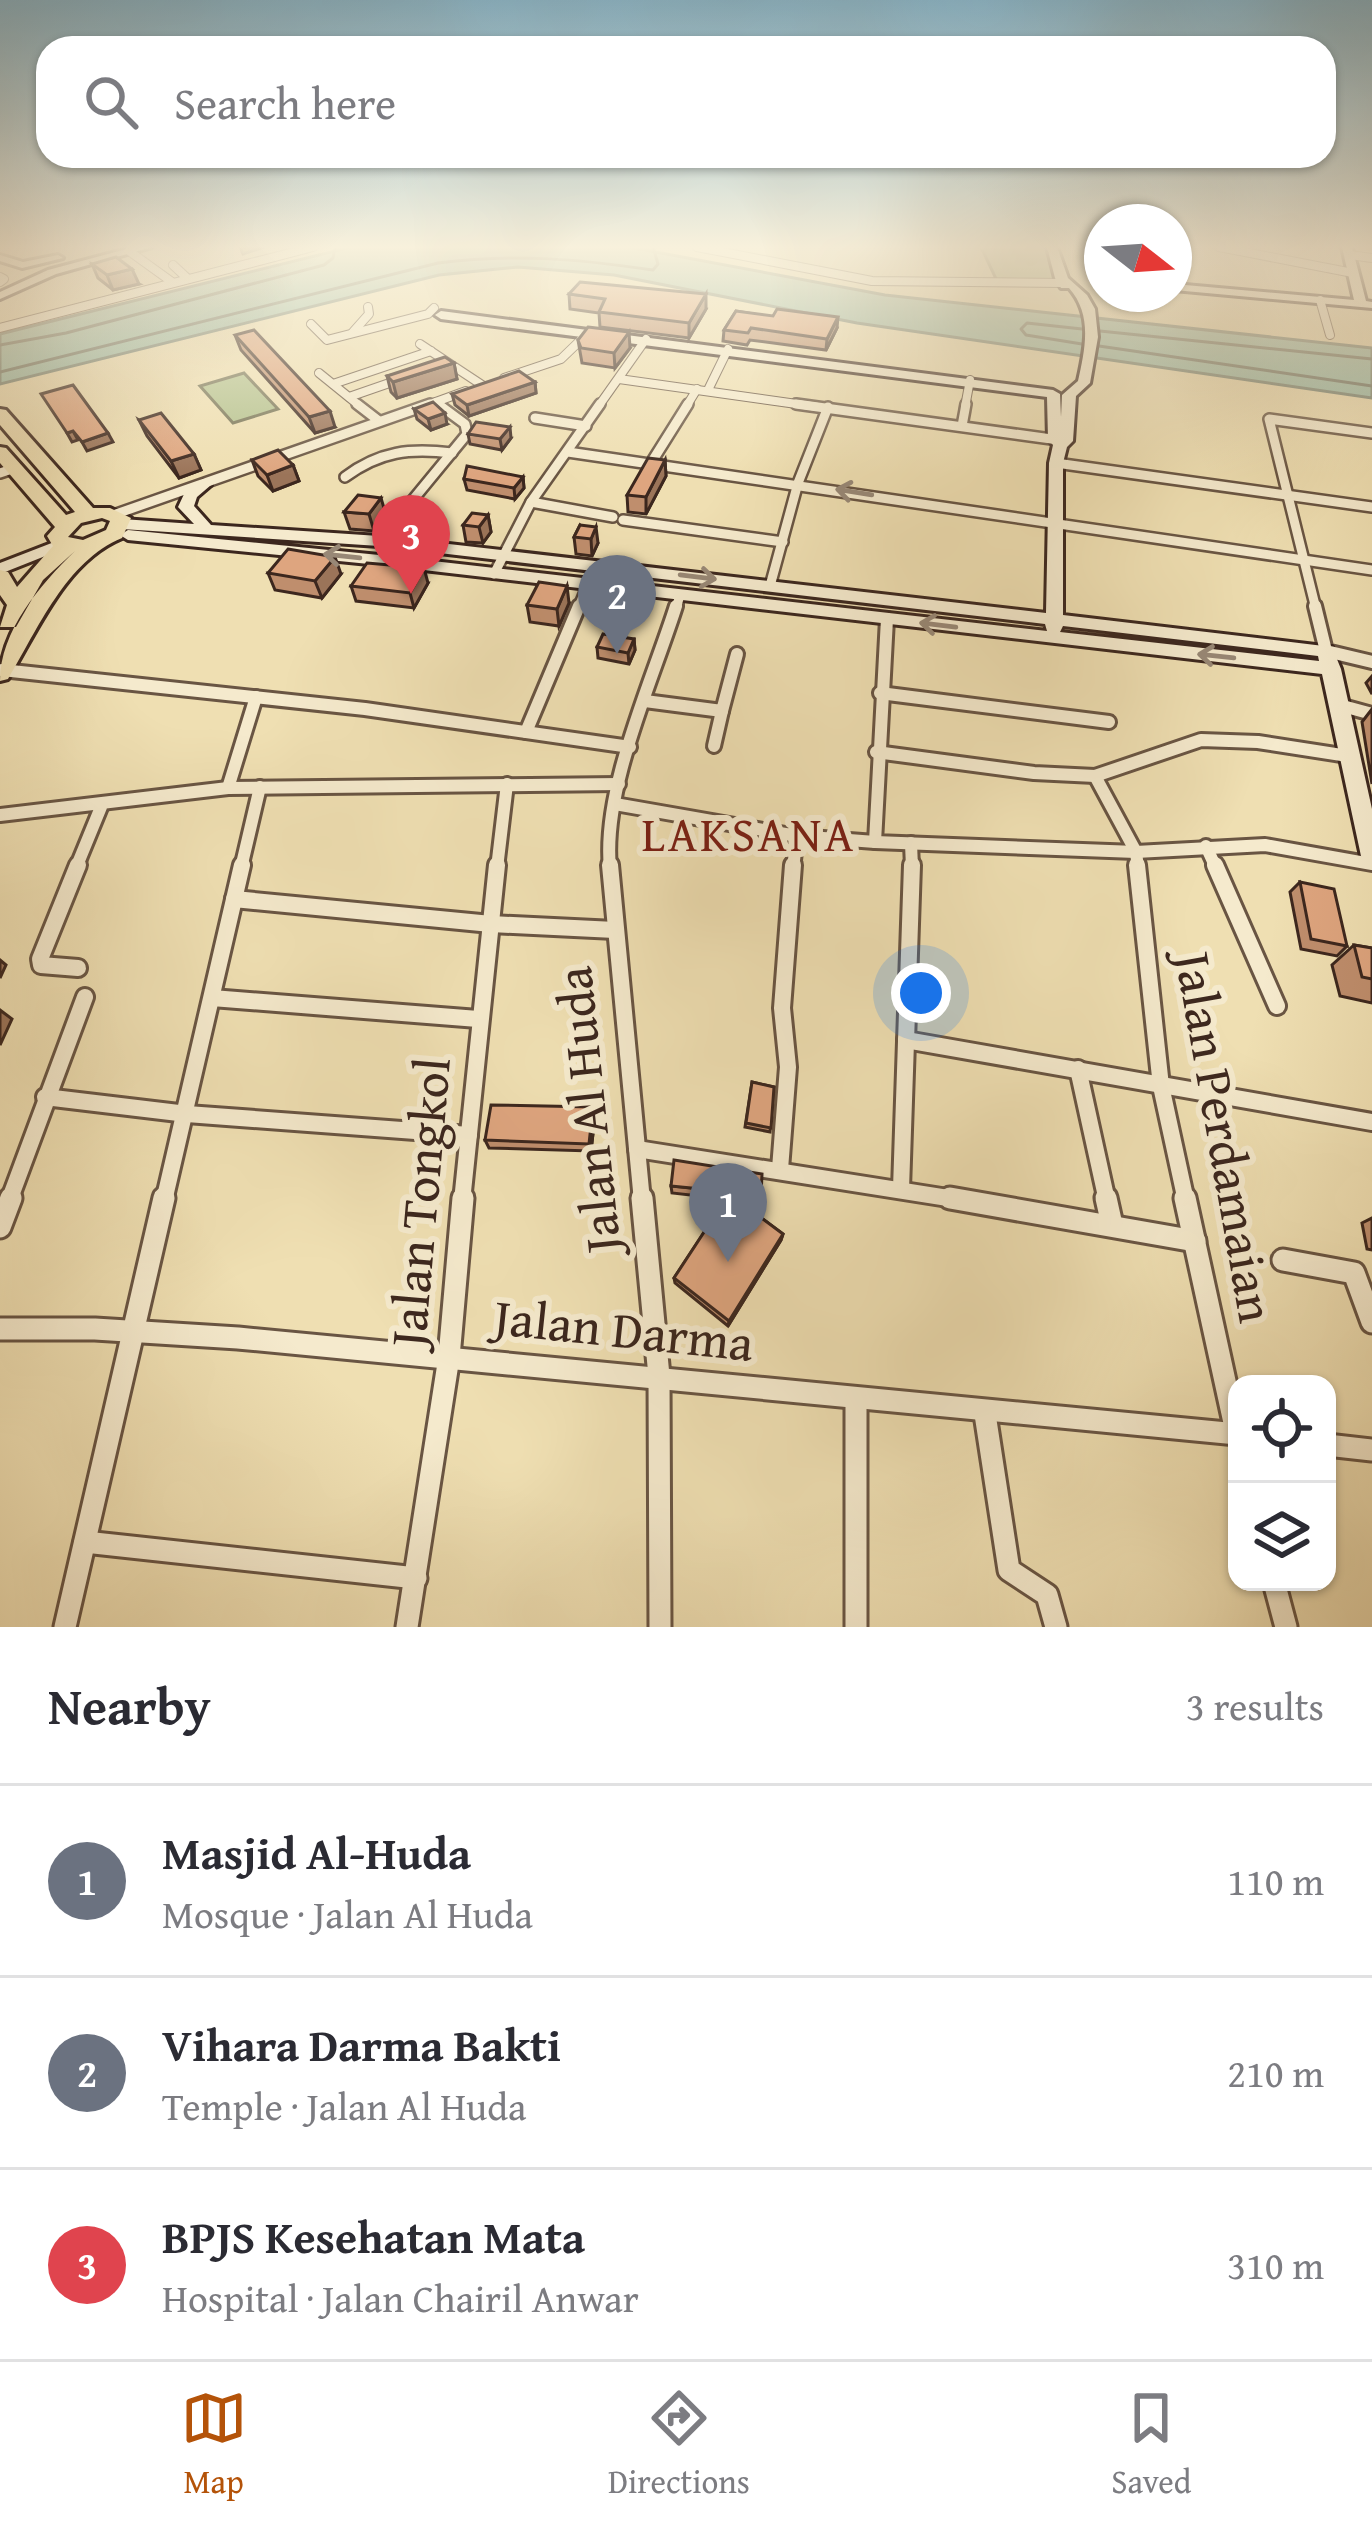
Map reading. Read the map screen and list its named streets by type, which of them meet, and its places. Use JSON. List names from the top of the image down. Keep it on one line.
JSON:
{"streets":{"street":["Jalan Al Huda","Jalan Perdamaian","Jalan Tongkol","Jalan Darma"]},"crossings":[["Jalan Al Huda","Jalan Darma"],["Jalan Tongkol","Jalan Darma"]],"districts":["LAKSANA"],"north":"right","page":{"search":"Search here","pins":["3","2","1"],"heading":["Nearby","3 results"],"list":[{"mark":"1","name":"Masjid Al-Huda","note":"Mosque · Jalan Al Huda","value":"110 m"},{"mark":"2","name":"Vihara Darma Bakti","note":"Temple · Jalan Al Huda","value":"210 m"},{"mark":"3","name":"BPJS Kesehatan Mata","note":"Hospital · Jalan Chairil Anwar","value":"310 m"}],"nav":["Map","Directions","Saved"]}}
